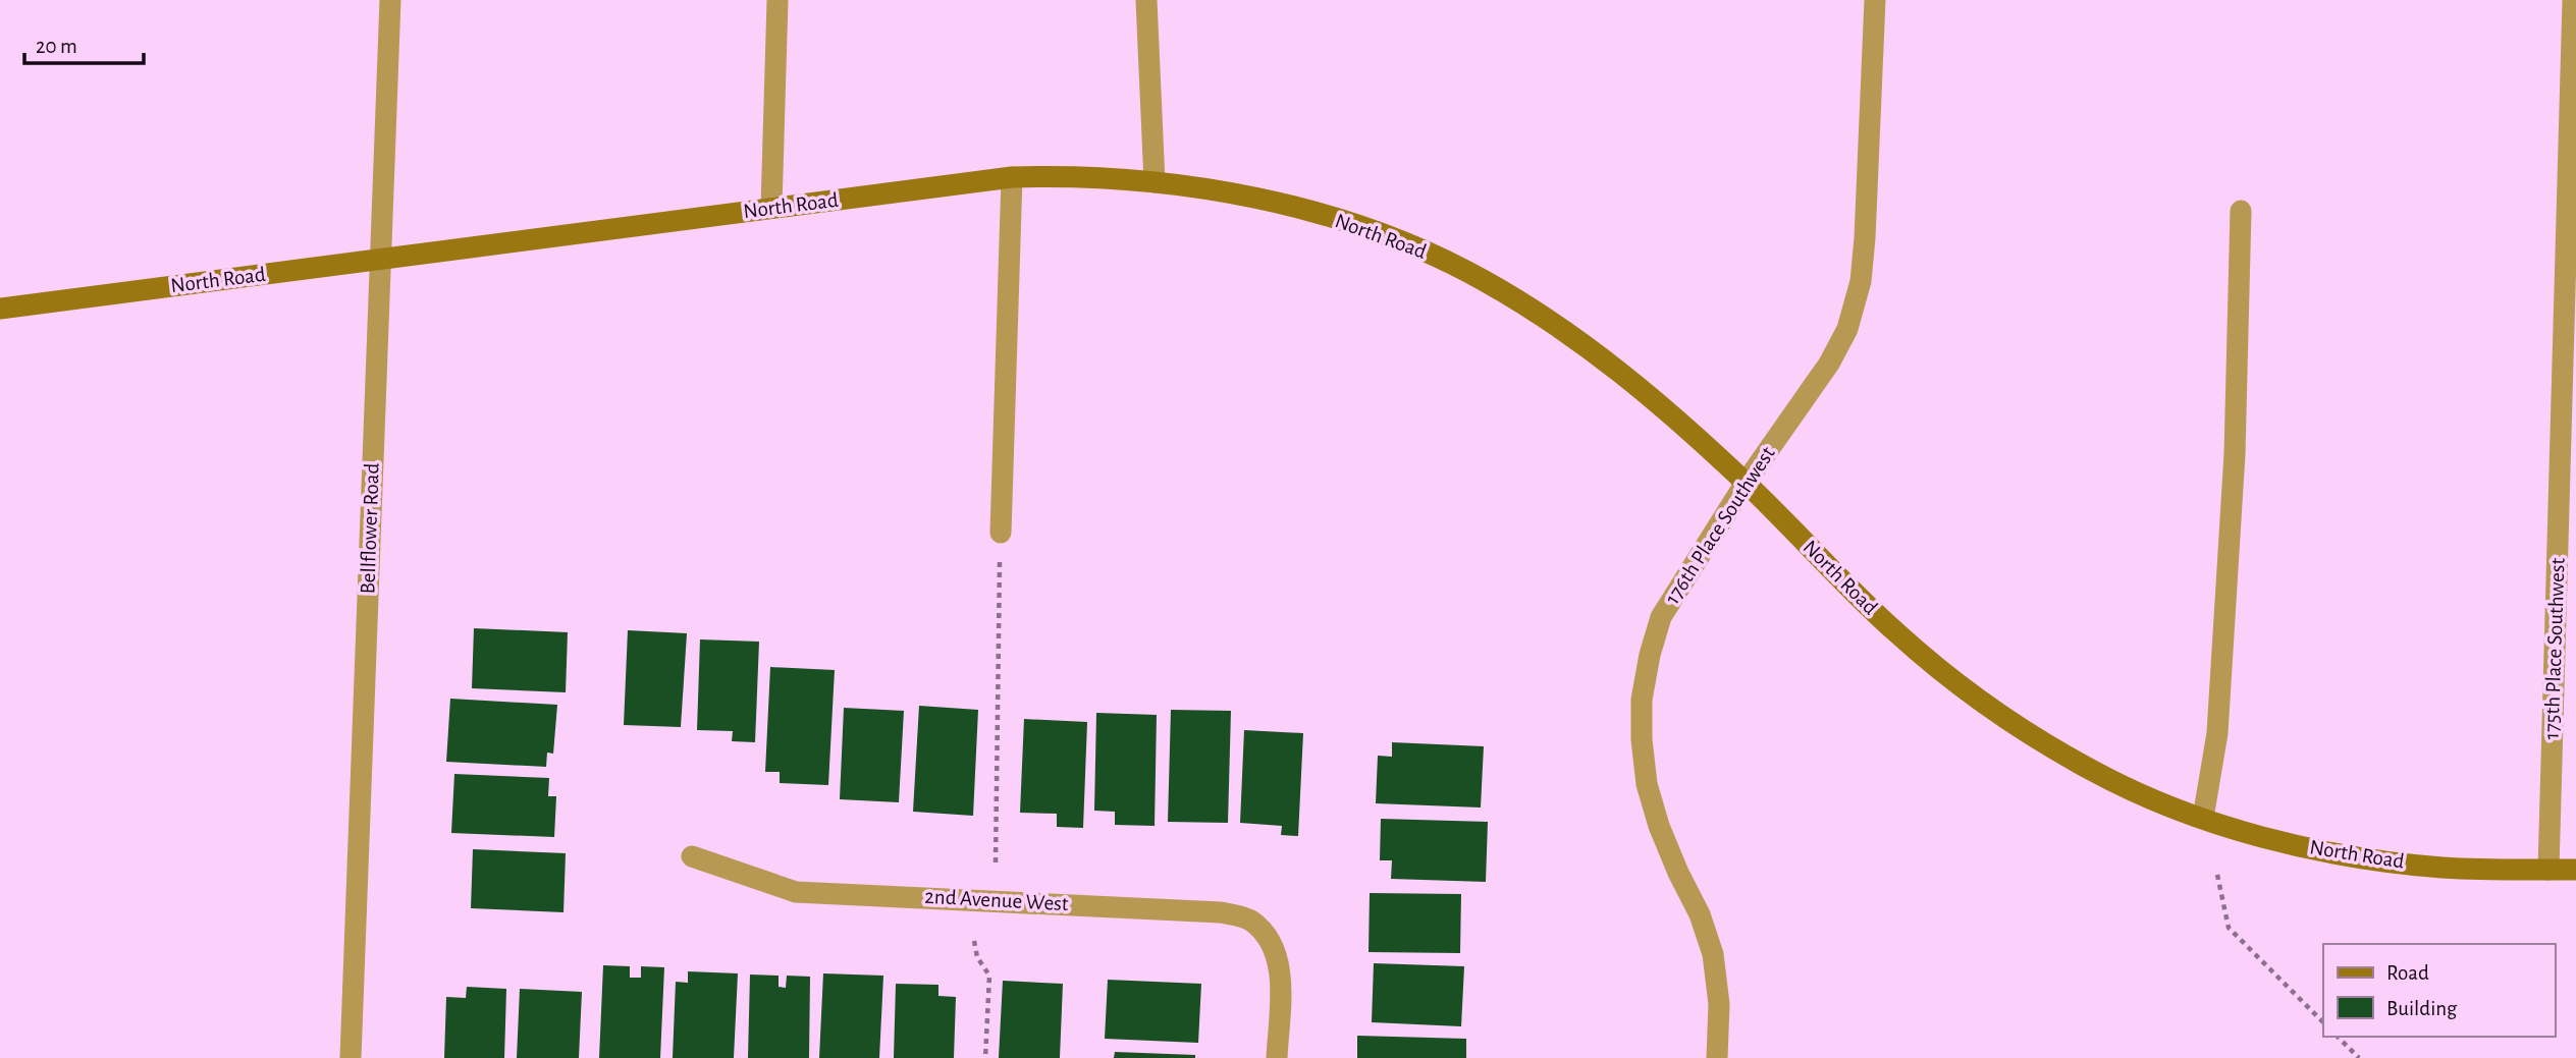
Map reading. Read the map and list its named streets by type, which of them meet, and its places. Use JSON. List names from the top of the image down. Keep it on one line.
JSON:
{"streets":{"street":["North Road","176th Place Southwest","Bellflower Road","175th Place Southwest","2nd Avenue West"]},"crossings":[["North Road","176th Place Southwest"],["North Road","Bellflower Road"],["North Road","175th Place Southwest"]],"legend":["Road","Building"],"scale_bar":"20 m"}
